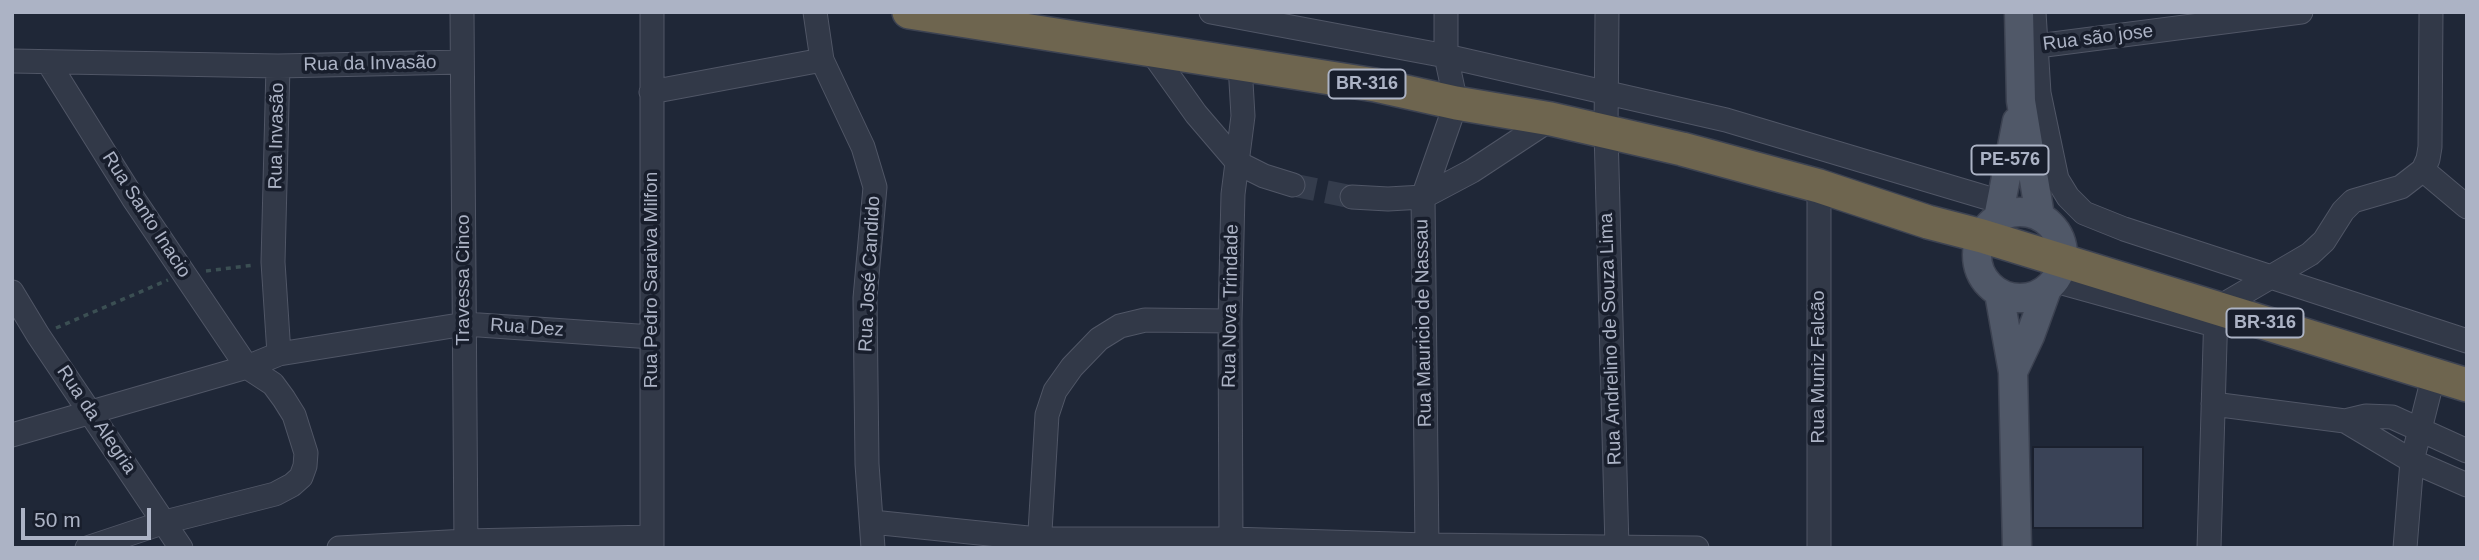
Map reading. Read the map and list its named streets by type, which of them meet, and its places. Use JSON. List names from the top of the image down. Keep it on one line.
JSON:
{"streets":{"highway":["BR-316"],"main road":["PE-576"],"street":["Rua são jose","Rua da Invasão","Rua Invasão","Rua Santo Inacio","Rua José Candido","Travessa Cinco","Rua Pedro Saraiva Milfon","Rua Nova Trindade","Rua Mauricio de Nassau","Rua Dez","Rua Andrelino de Souza Lima","Rua Muniz Falcão","Rua da Alegria"]},"crossings":[["Rua são jose","PE-576"],["Rua da Invasão","Rua Invasão"],["Rua da Invasão","Travessa Cinco"],["BR-316","PE-576"],["BR-316","Rua Nova Trindade"],["BR-316","Rua Mauricio de Nassau"],["BR-316","Rua Andrelino de Souza Lima"],["BR-316","Rua Muniz Falcão"],["Rua Invasão","Rua Santo Inacio"],["Rua Invasão","Rua Dez"],["Travessa Cinco","Rua Dez"],["Rua Pedro Saraiva Milfon","Rua Dez"]],"scale_bar":"50 m"}
